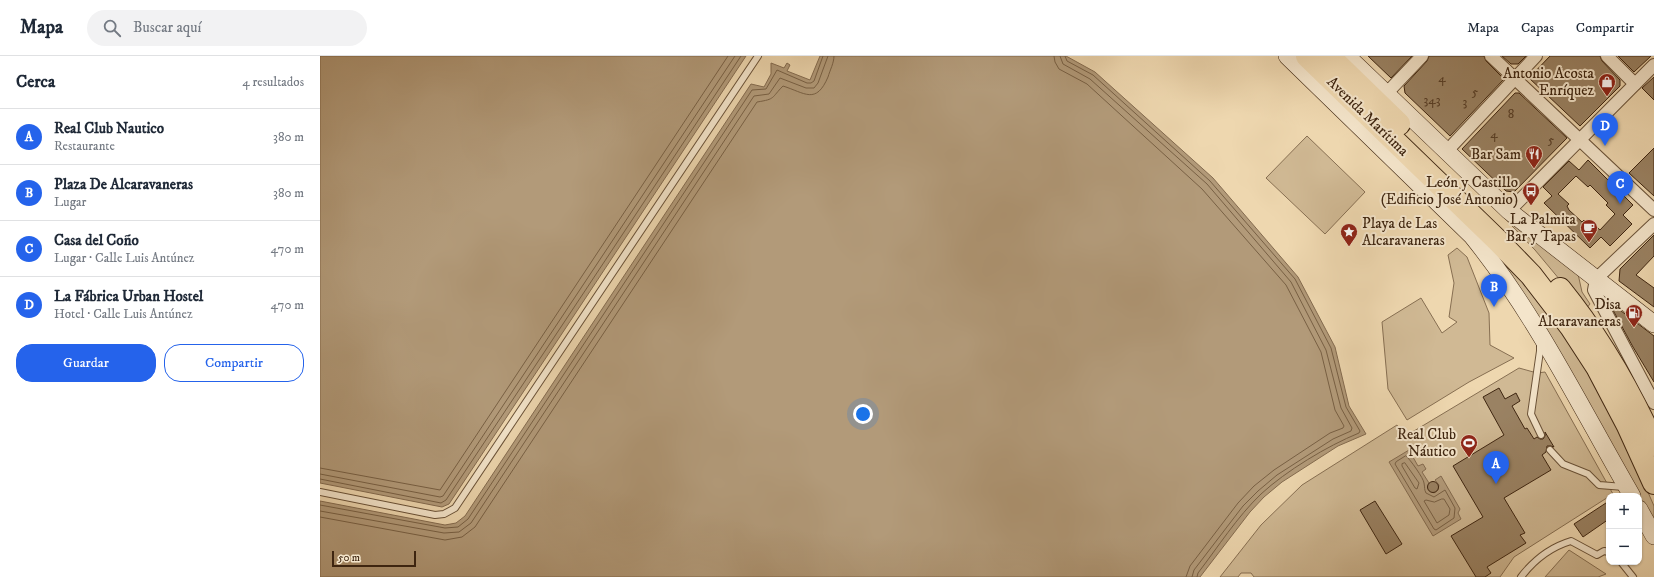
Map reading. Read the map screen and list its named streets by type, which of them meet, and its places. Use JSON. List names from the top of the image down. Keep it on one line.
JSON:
{"streets":{"highway":["Avenida Marítima"]},"places":{"shop":["Antonio Acosta Enríquez"],"restaurant":["Bar Sam"],"bus stop":["León y Castillo (Edificio José Antonio)"],"cafe":["La Palmita Bar y Tapas"],"place":["Playa de Las Alcaravaneras"],"fuel station":["Disa Alcaravaneras"],"sports":["Real Club Náutico"]},"house_numbers":["4","5","343","3","8","4","5"],"scale_bar":"50 m","page":{"header":"Mapa","search":"Buscar aquí","nav":["Mapa","Capas","Compartir"],"heading":["Cerca","4 resultados"],"list":[{"mark":"A","name":"Real Club Nautico","note":"Restaurante","value":"380 m"},{"mark":"B","name":"Plaza De Alcaravaneras","note":"Lugar","value":"380 m"},{"mark":"C","name":"Casa del Coño","note":"Lugar · Calle Luis Antúnez","value":"470 m"},{"mark":"D","name":"La Fábrica Urban Hostel","note":"Hotel · Calle Luis Antúnez","value":"470 m"}],"pins":["D","C","B","A"],"buttons":["Guardar","Compartir"],"map_buttons":["+","−"],"scale":"50 m"}}
